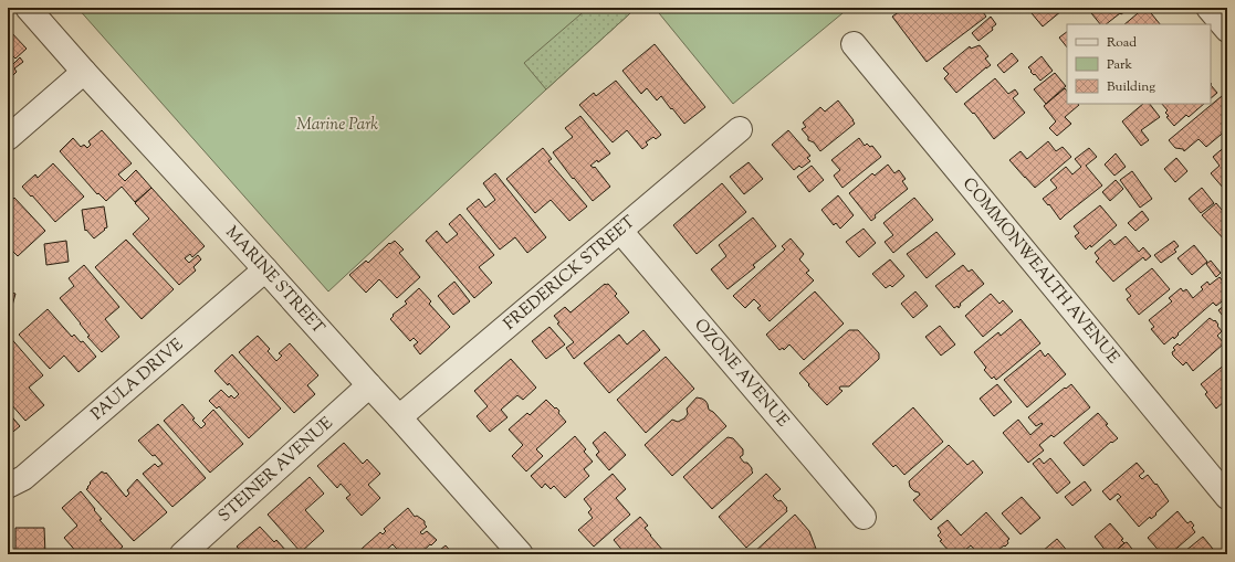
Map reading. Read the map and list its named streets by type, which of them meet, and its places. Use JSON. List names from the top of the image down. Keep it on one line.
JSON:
{"streets":{"street":["COMMONWEALTH AVENUE","FREDERICK STREET","MARINE STREET","OZONE AVENUE","PAULA DRIVE","STEINER AVENUE"]},"crossings":[["FREDERICK STREET","MARINE STREET"],["FREDERICK STREET","OZONE AVENUE"],["MARINE STREET","PAULA DRIVE"],["MARINE STREET","STEINER AVENUE"]],"parks":["Marine Park"],"legend":["Road","Park","Building"]}
